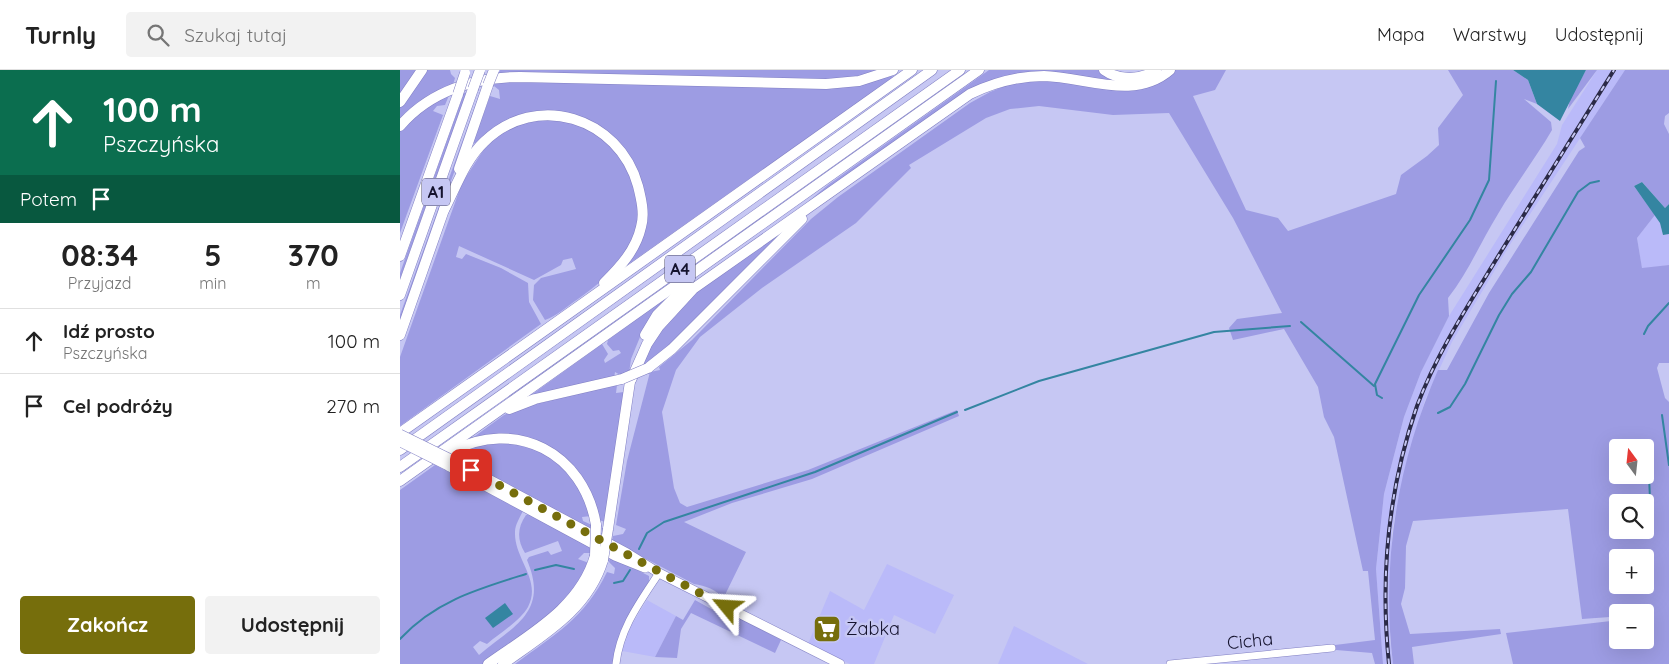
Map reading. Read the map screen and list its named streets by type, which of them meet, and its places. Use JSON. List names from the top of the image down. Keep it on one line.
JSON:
{"streets":{"highway":["A1","A4"],"street":["Cicha"]},"places":{"supermarket":["Żabka"]},"north":"top","page":{"header":"Turnly","search":"Szukaj tutaj","nav":["Mapa","Warstwy","Udostępnij"],"turn":["100 m","Pszczyńska"],"then":"Potem","eta":["08:34","Przyjazd","5","min","370","m"],"list":[{"name":"Idź prosto","note":"Pszczyńska","value":"100 m"},{"name":"Cel podróży","value":"270 m"}],"map_buttons":["+","−"],"buttons":["Zakończ","Udostępnij"]}}
